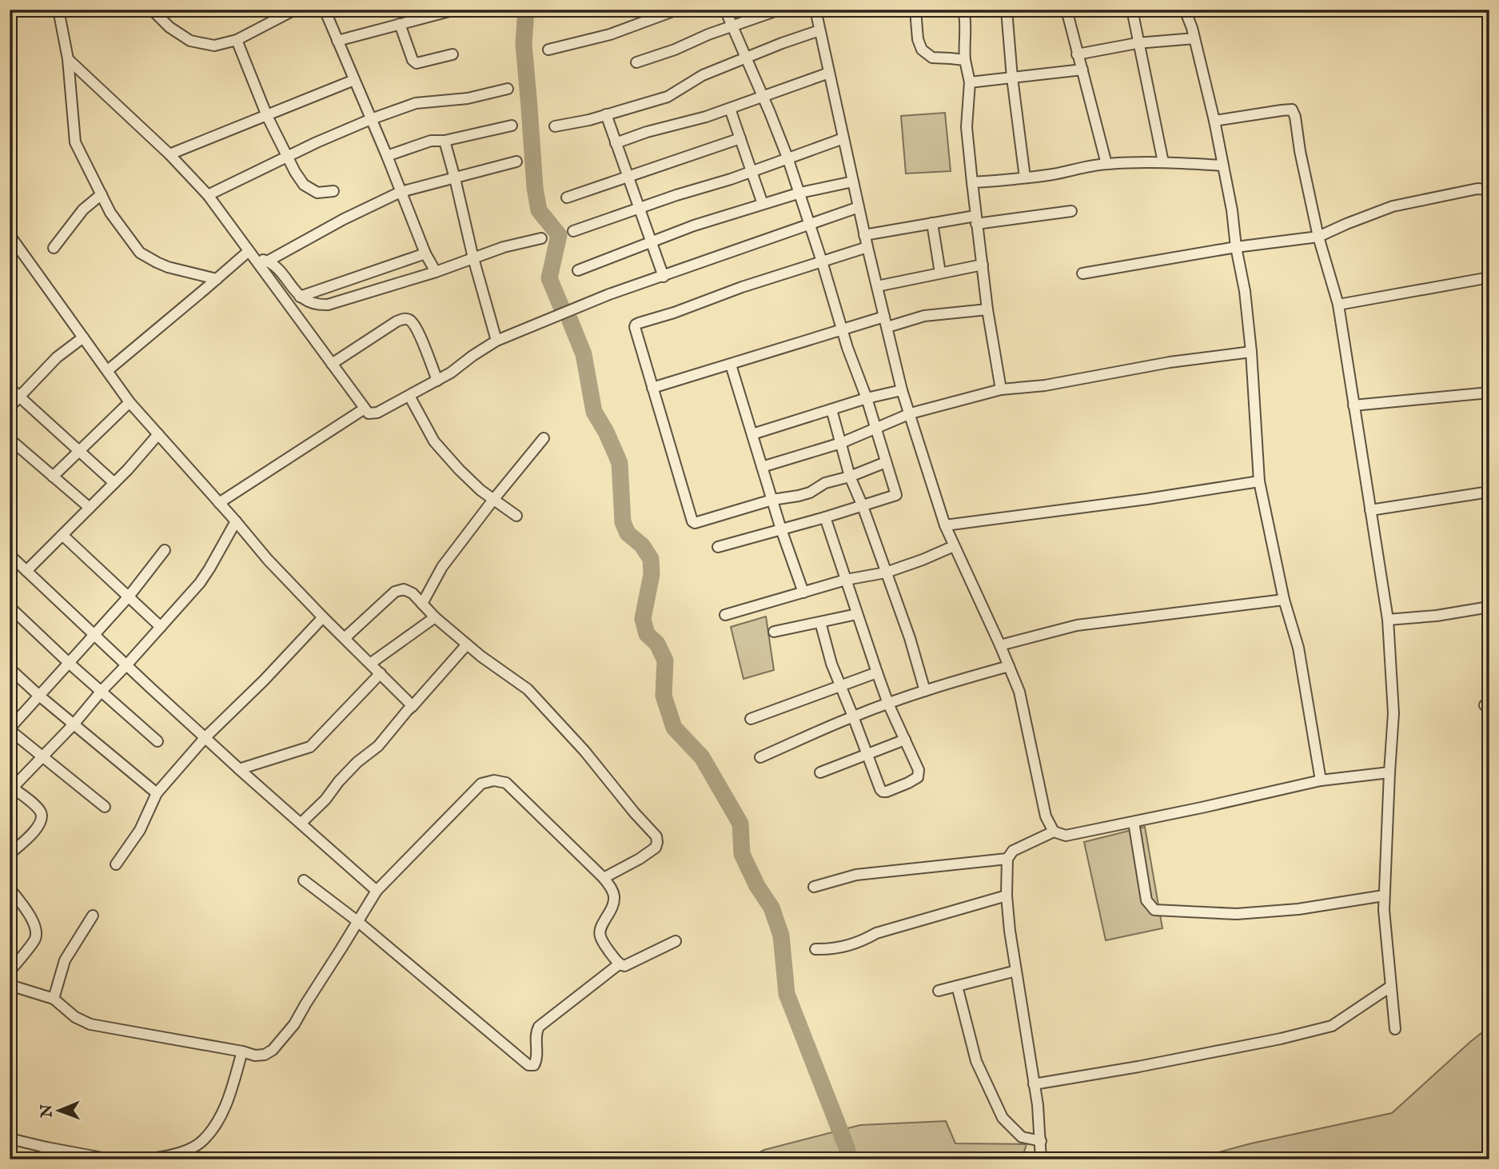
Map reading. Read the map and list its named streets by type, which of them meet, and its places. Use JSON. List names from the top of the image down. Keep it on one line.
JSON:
{"north":"left"}
